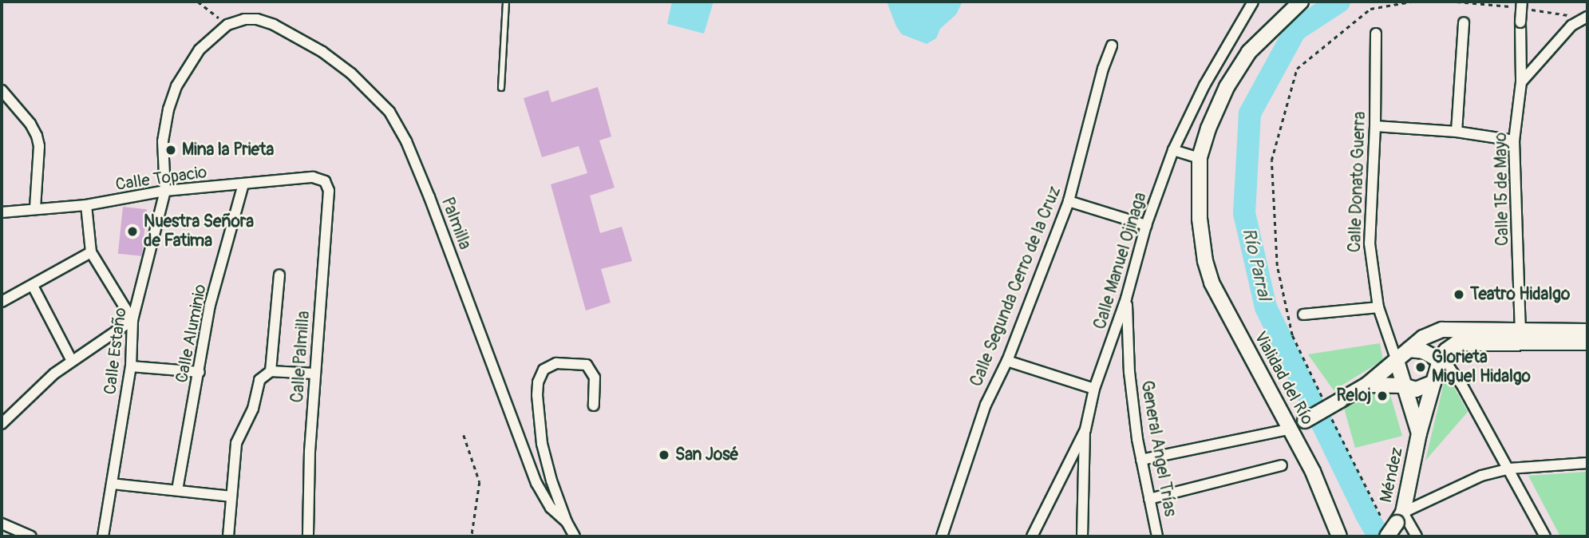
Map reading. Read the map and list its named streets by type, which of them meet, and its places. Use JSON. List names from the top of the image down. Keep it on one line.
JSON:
{"streets":{"main road":["Vialidad del Río","Méndez"],"street":["Calle Topacio","Calle Donato Guerra","Calle 15 de Mayo","Palmilla","Calle Manuel Ojinaga","Calle Segunda Cerro de la Cruz","Calle Aluminio","Calle Estaño","Calle Palmilla","General Angel Trías"]},"crossings":[["Calle Topacio","Calle Aluminio"],["Calle Topacio","Calle Estaño"],["Calle Topacio","Calle Palmilla"],["Calle Donato Guerra","Méndez"],["Palmilla","Calle Estaño"],["Calle Manuel Ojinaga","General Angel Trías"]],"water":["Río Parral"],"places":["Mina la Prieta","Nuestra Señora de Fatima","Teatro Hidalgo","Glorieta Miguel Hidalgo","Reloj","San José"]}
